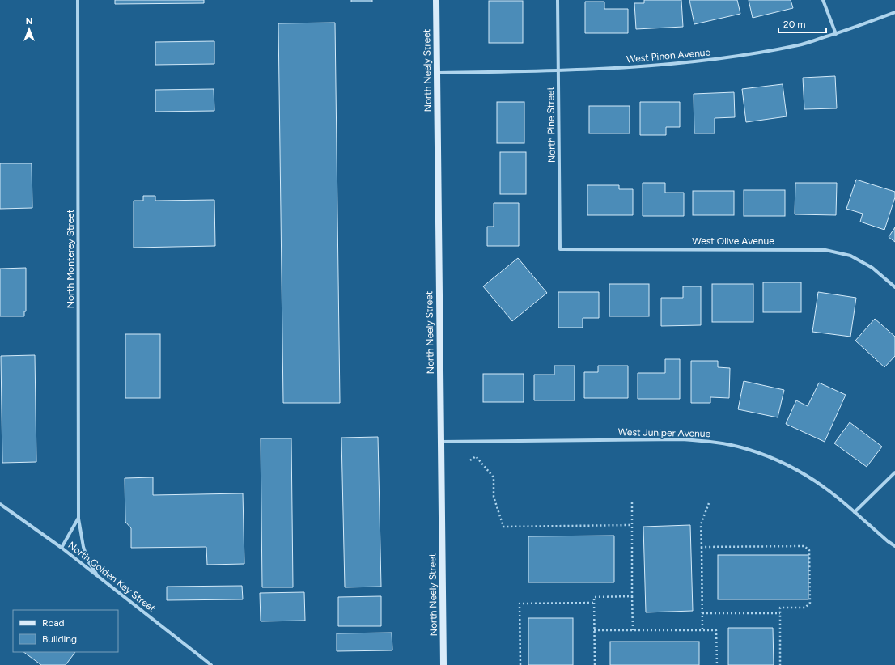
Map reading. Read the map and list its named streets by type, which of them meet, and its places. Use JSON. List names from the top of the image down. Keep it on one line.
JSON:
{"streets":{"street":["West Pinon Avenue","North Neely Street","North Pine Street","West Olive Avenue","North Monterey Street","West Juniper Avenue","North Golden Key Street"]},"crossings":[["West Pinon Avenue","North Neely Street"],["West Pinon Avenue","North Pine Street"],["North Neely Street","West Juniper Avenue"],["North Pine Street","West Olive Avenue"],["North Monterey Street","North Golden Key Street"]],"legend":["Road","Building"],"scale_bar":"20 m","north":"top"}
